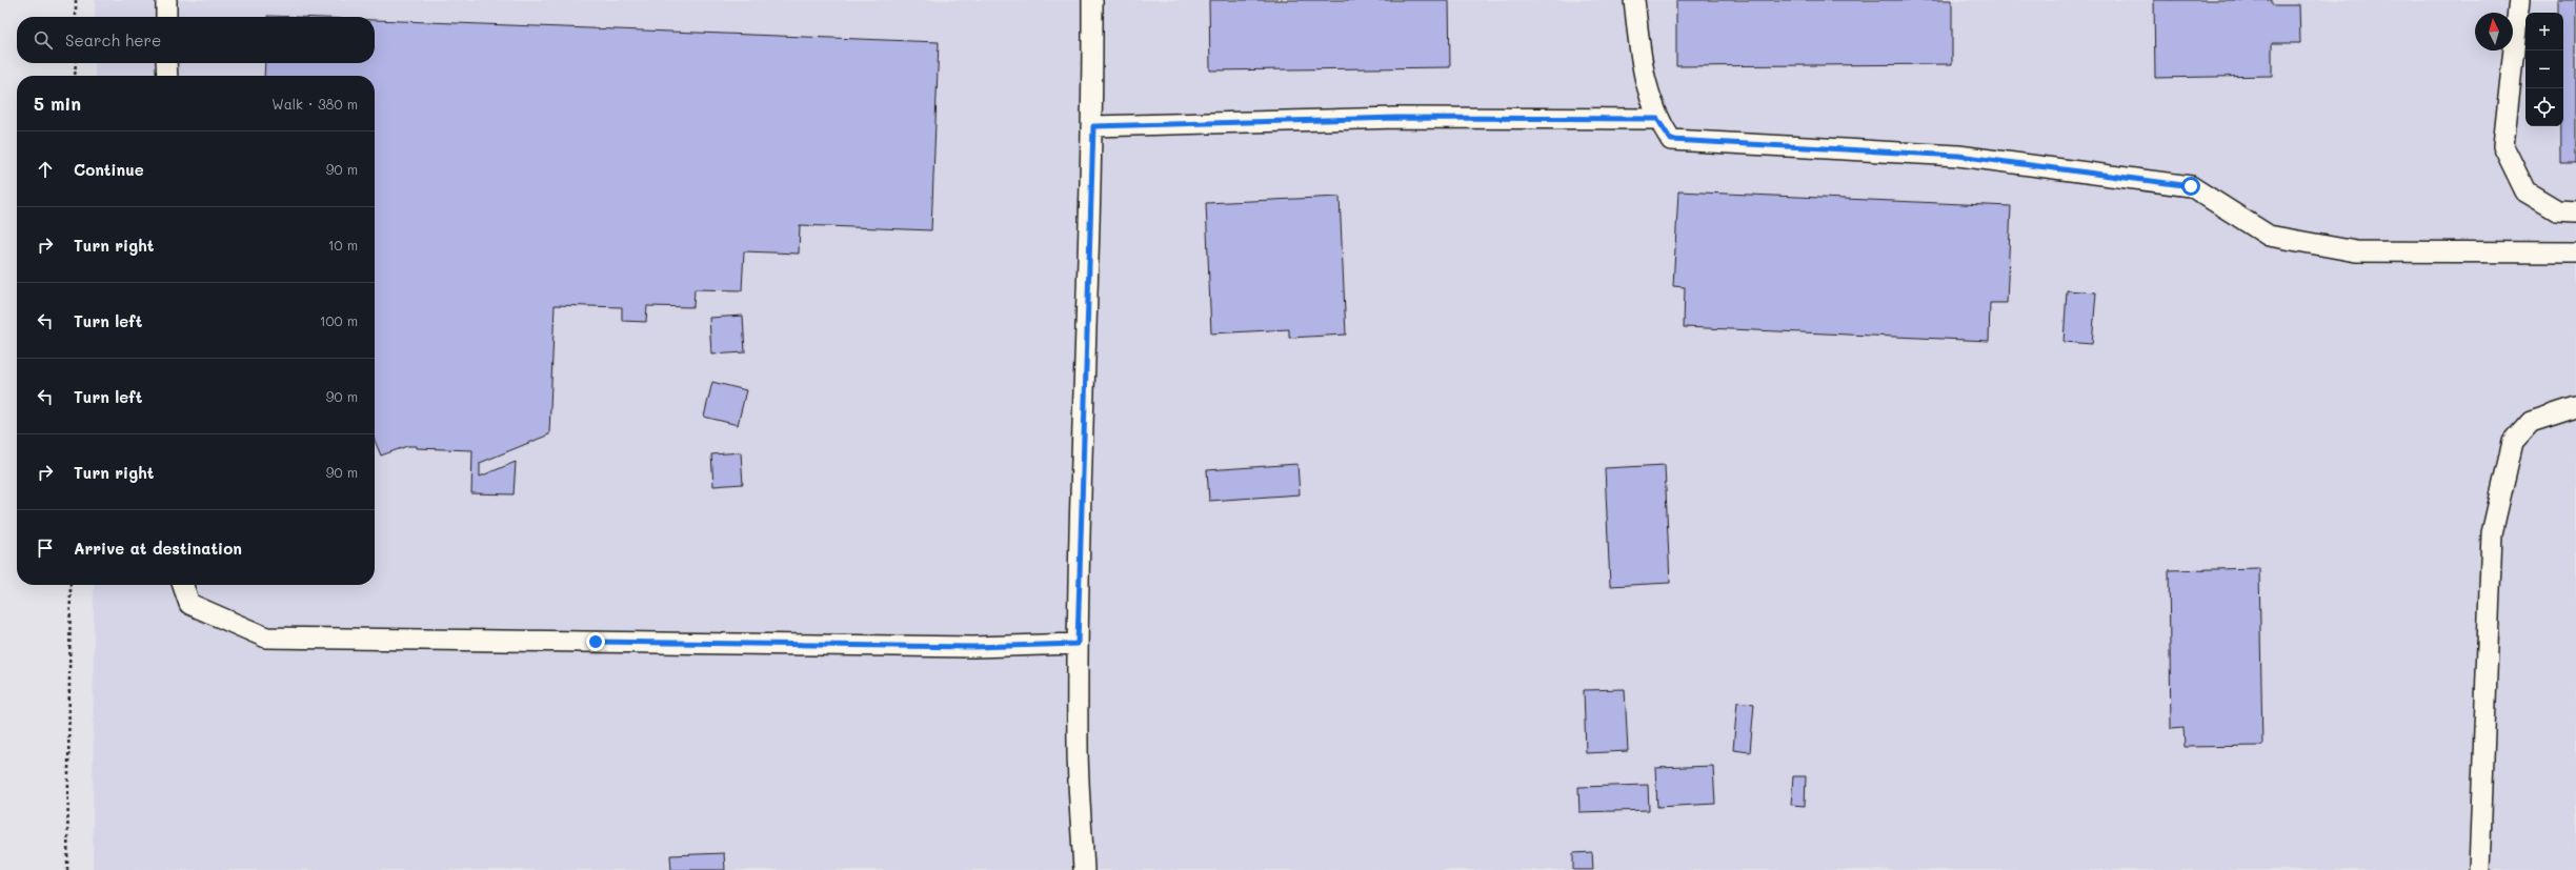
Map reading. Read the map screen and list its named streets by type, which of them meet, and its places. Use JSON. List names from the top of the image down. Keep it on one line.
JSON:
{"north":"top","page":{"map_buttons":["+","−"],"search":"Search here","heading":["5 min","Walk · 380 m"],"list":[["Continue","90 m"],["Turn right","10 m"],["Turn left","100 m"],["Turn left","90 m"],["Turn right","90 m"],"Arrive at destination"]}}
